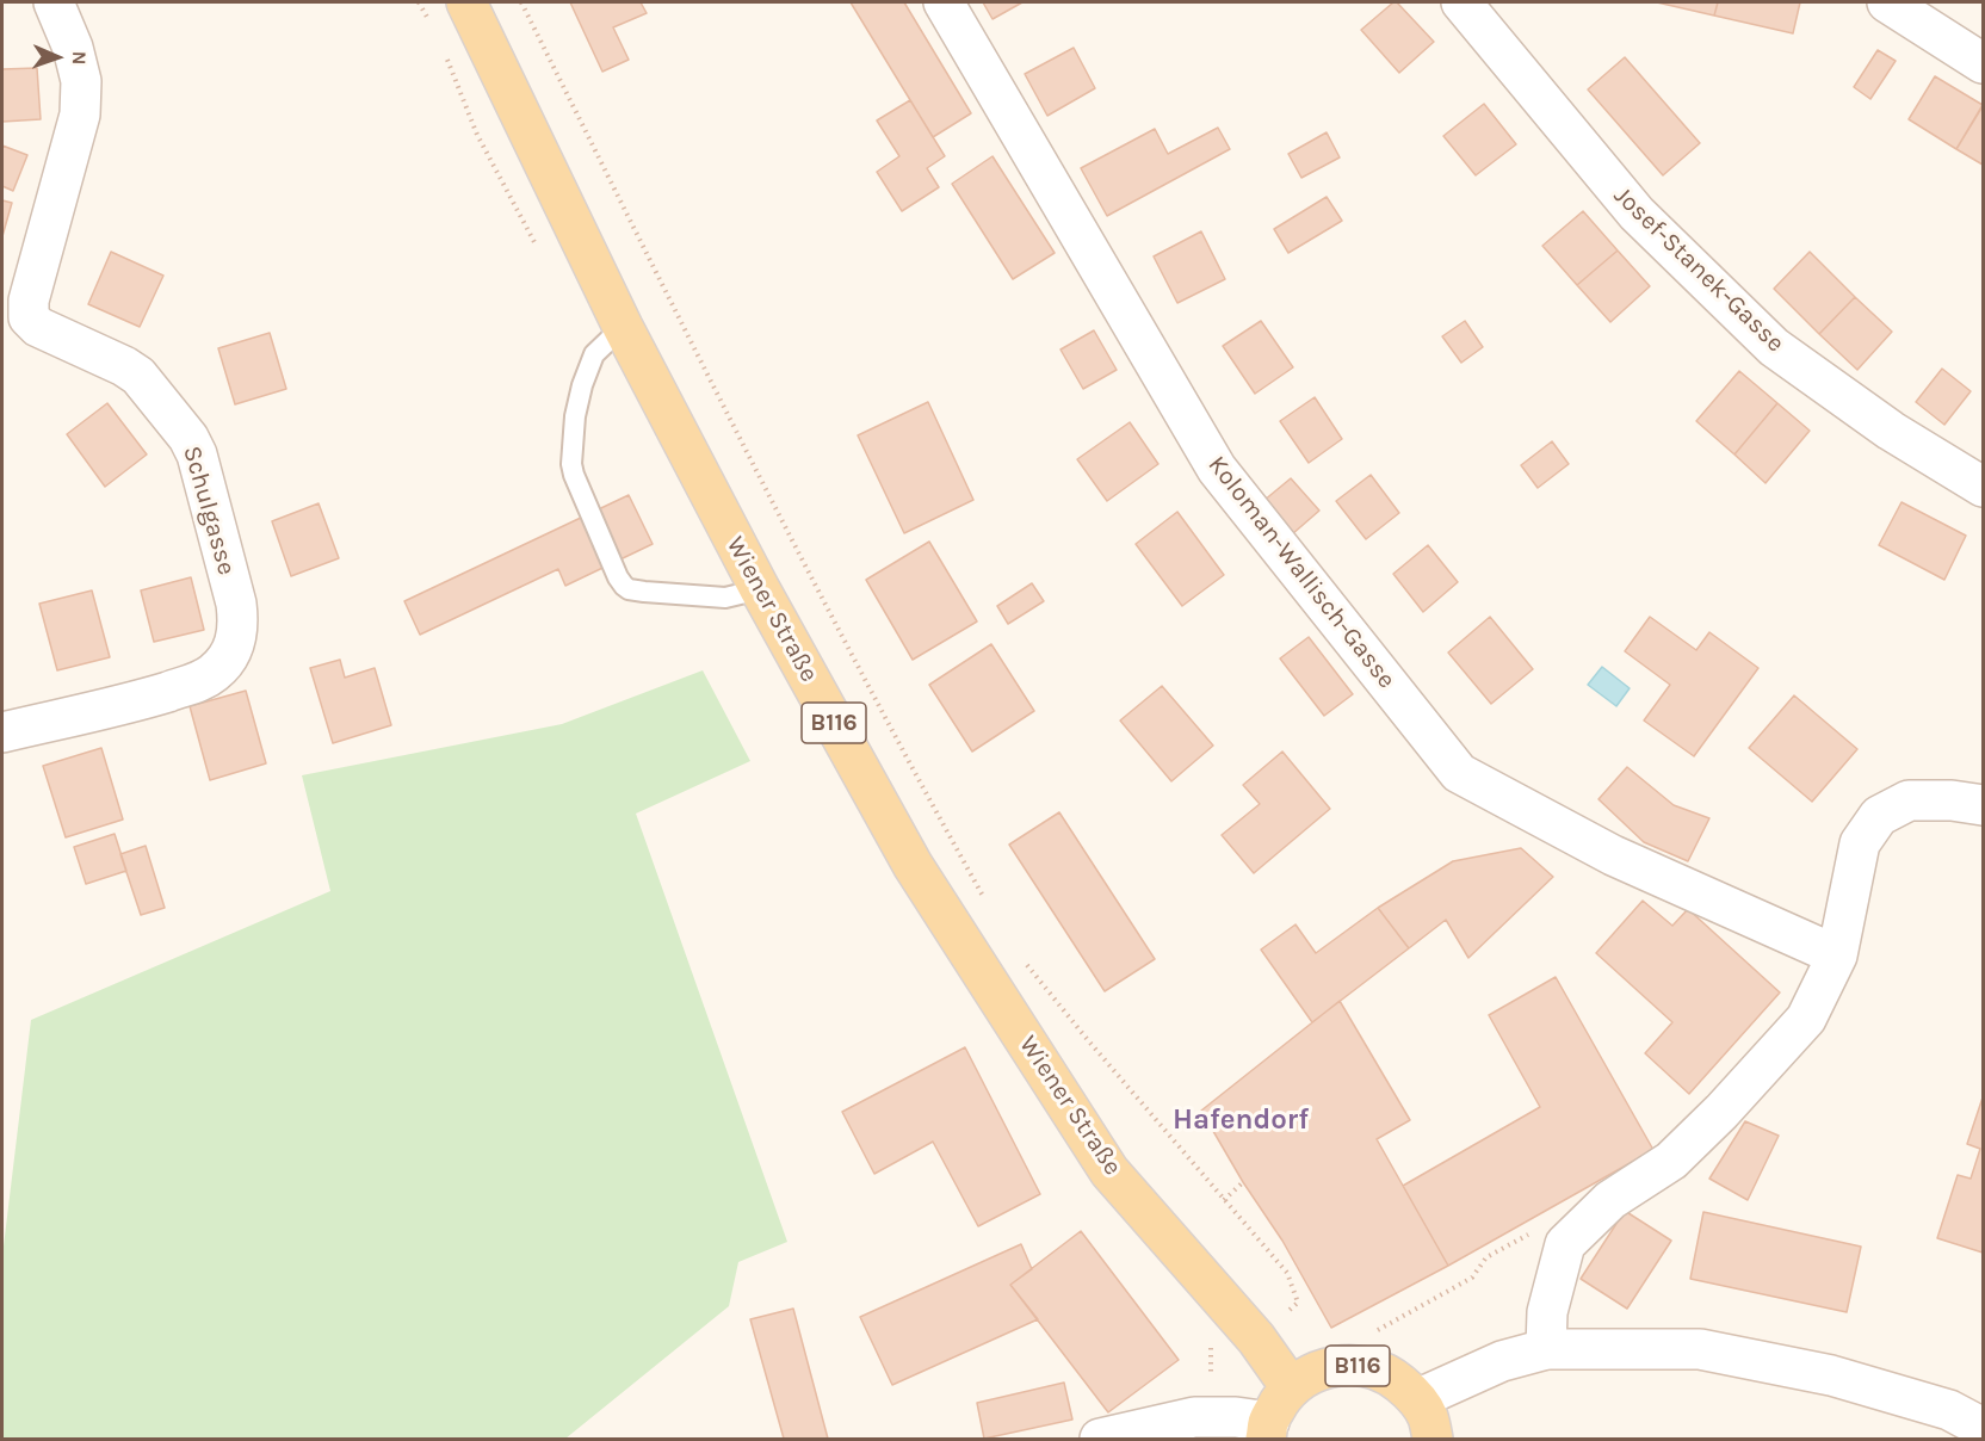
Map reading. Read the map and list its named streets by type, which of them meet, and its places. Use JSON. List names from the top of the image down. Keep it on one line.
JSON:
{"streets":{"main road":["Wiener Straße","B116"],"street":["Josef-Stanek-Gasse","Schulgasse","Koloman-Wallisch-Gasse"]},"crossings":[["Wiener Straße","B116"]],"districts":["Hafendorf"],"north":"right"}
